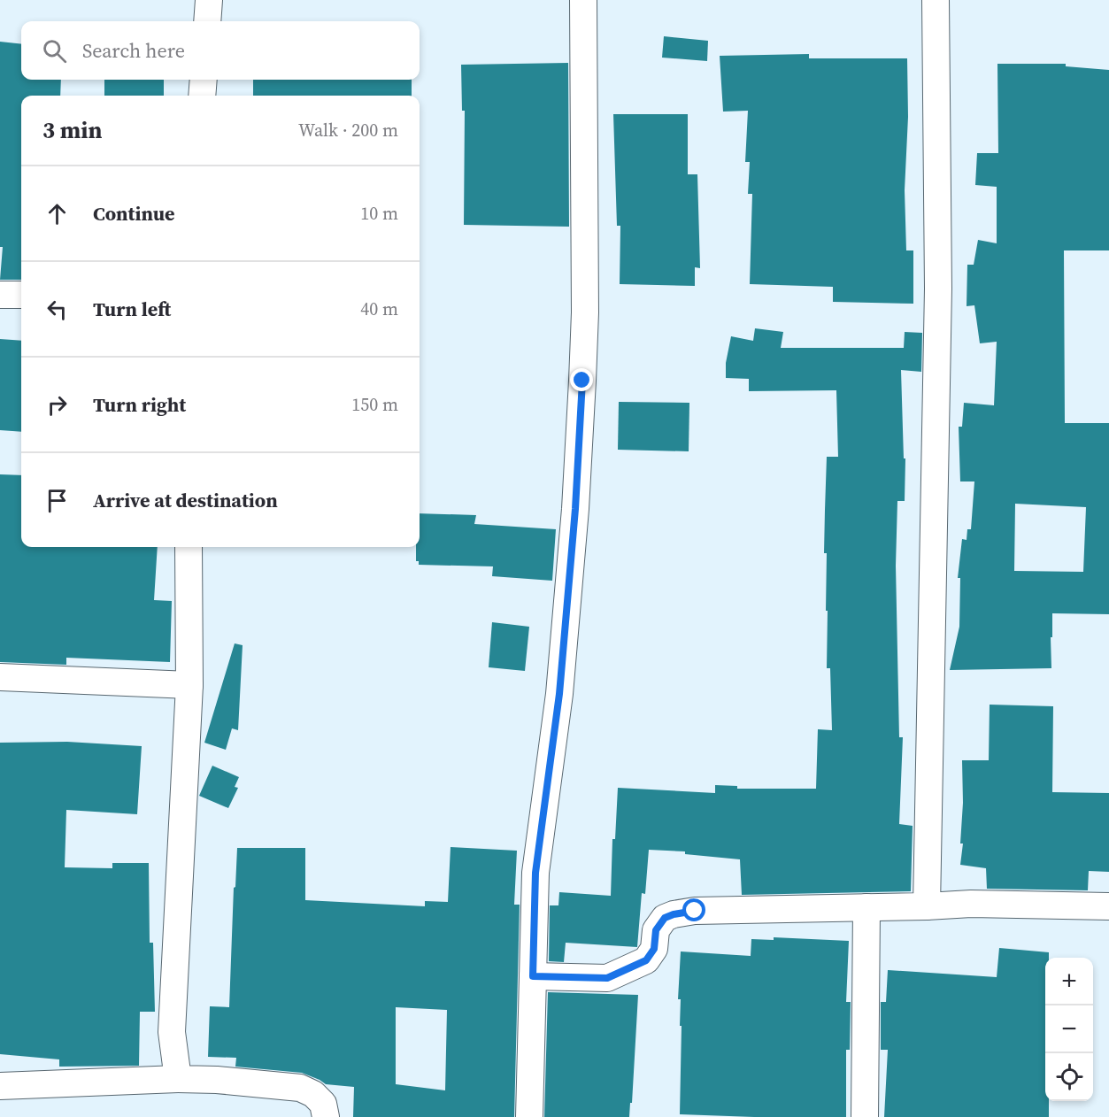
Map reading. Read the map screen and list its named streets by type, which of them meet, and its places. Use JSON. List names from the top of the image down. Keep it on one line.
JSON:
{"page":{"search":"Search here","heading":["3 min","Walk · 200 m"],"list":[["Continue","10 m"],["Turn left","40 m"],["Turn right","150 m"],"Arrive at destination"],"map_buttons":["+","−"]}}
